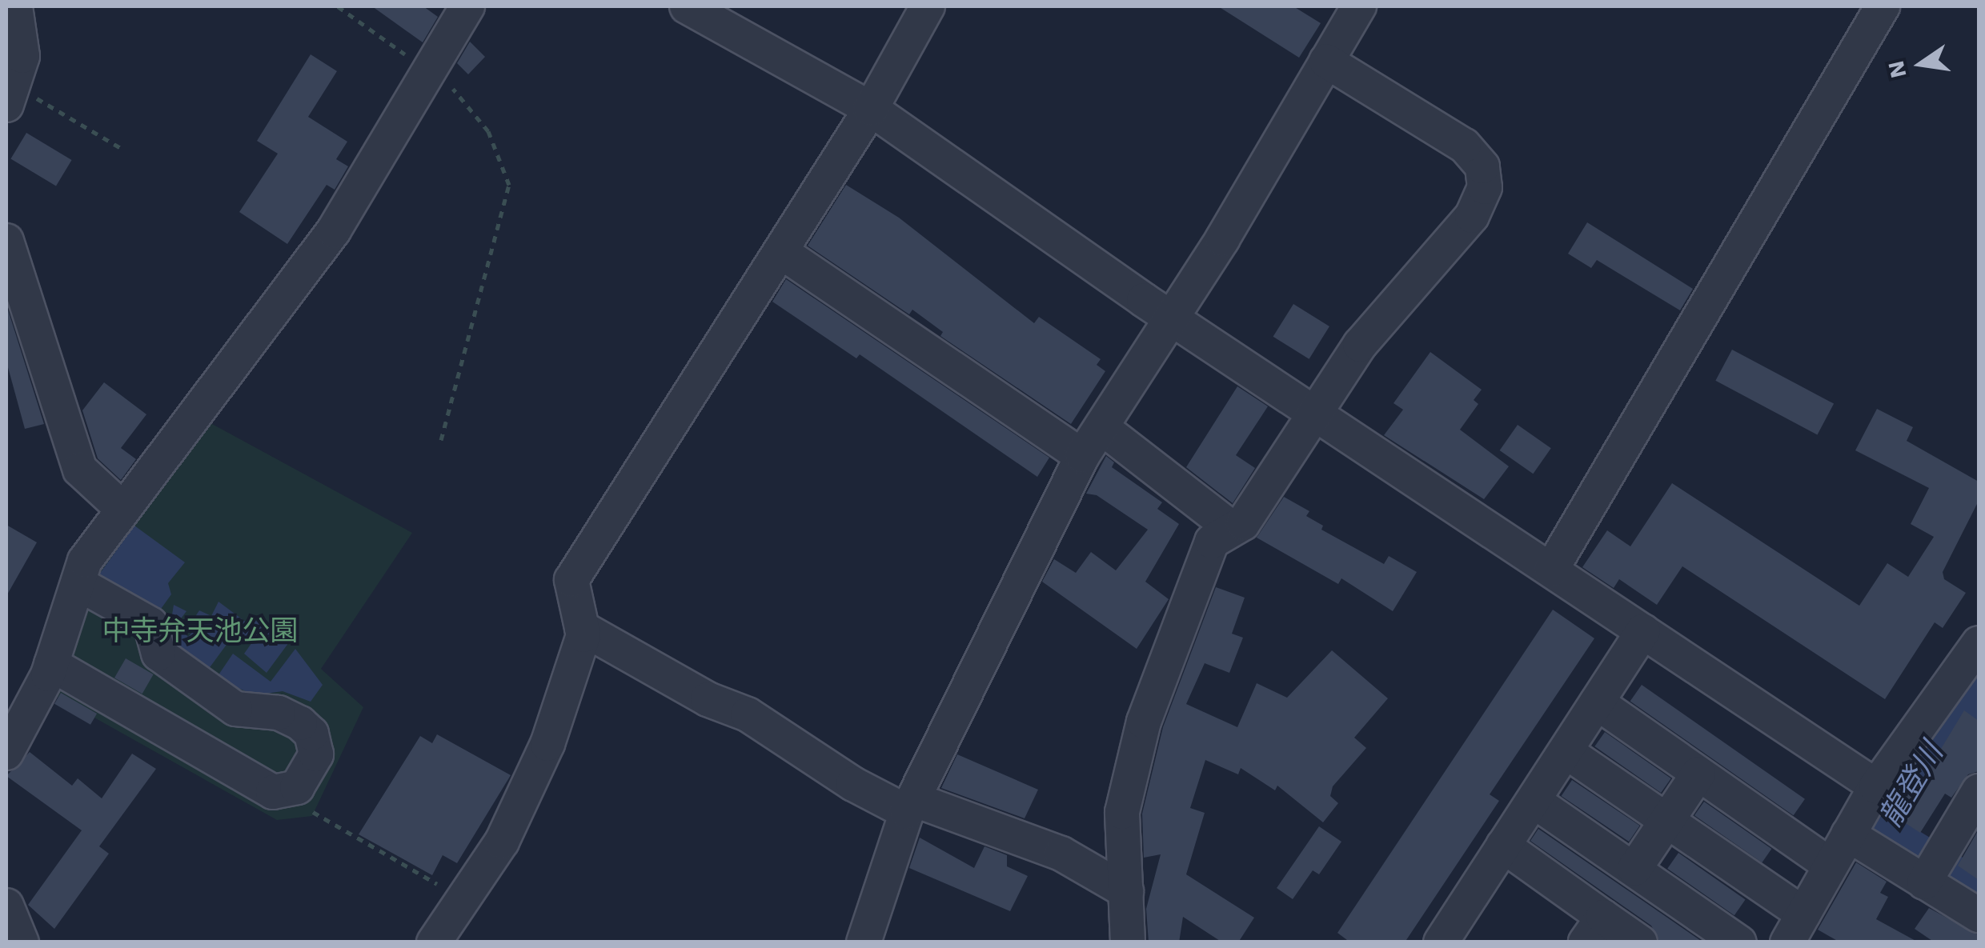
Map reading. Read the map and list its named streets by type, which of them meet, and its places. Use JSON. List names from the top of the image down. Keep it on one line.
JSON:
{"water":["龍登川"],"parks":["中寺弁天池公園"],"north":"left"}
